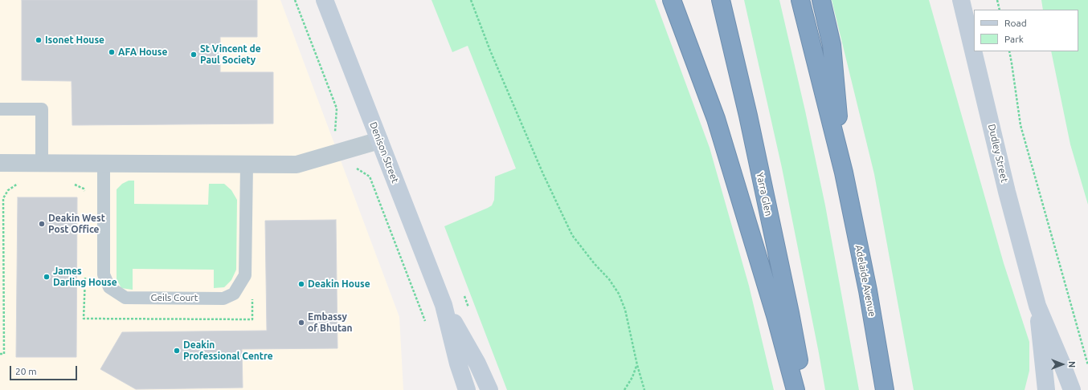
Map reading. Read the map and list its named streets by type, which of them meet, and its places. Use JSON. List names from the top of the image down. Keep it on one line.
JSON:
{"streets":{"highway":["Yarra Glen","Adelaide Avenue"],"street":["Denison Street","Dudley Street"],"lane":["Geils Court"]},"places":["Isonet House","AFA House","St Vincent de Paul Society","Deakin West Post Office","James Darling House","Deakin House","Embassy of Bhutan","Deakin Professional Centre"],"legend":["Road","Park"],"scale_bar":"20 m","north":"right"}
